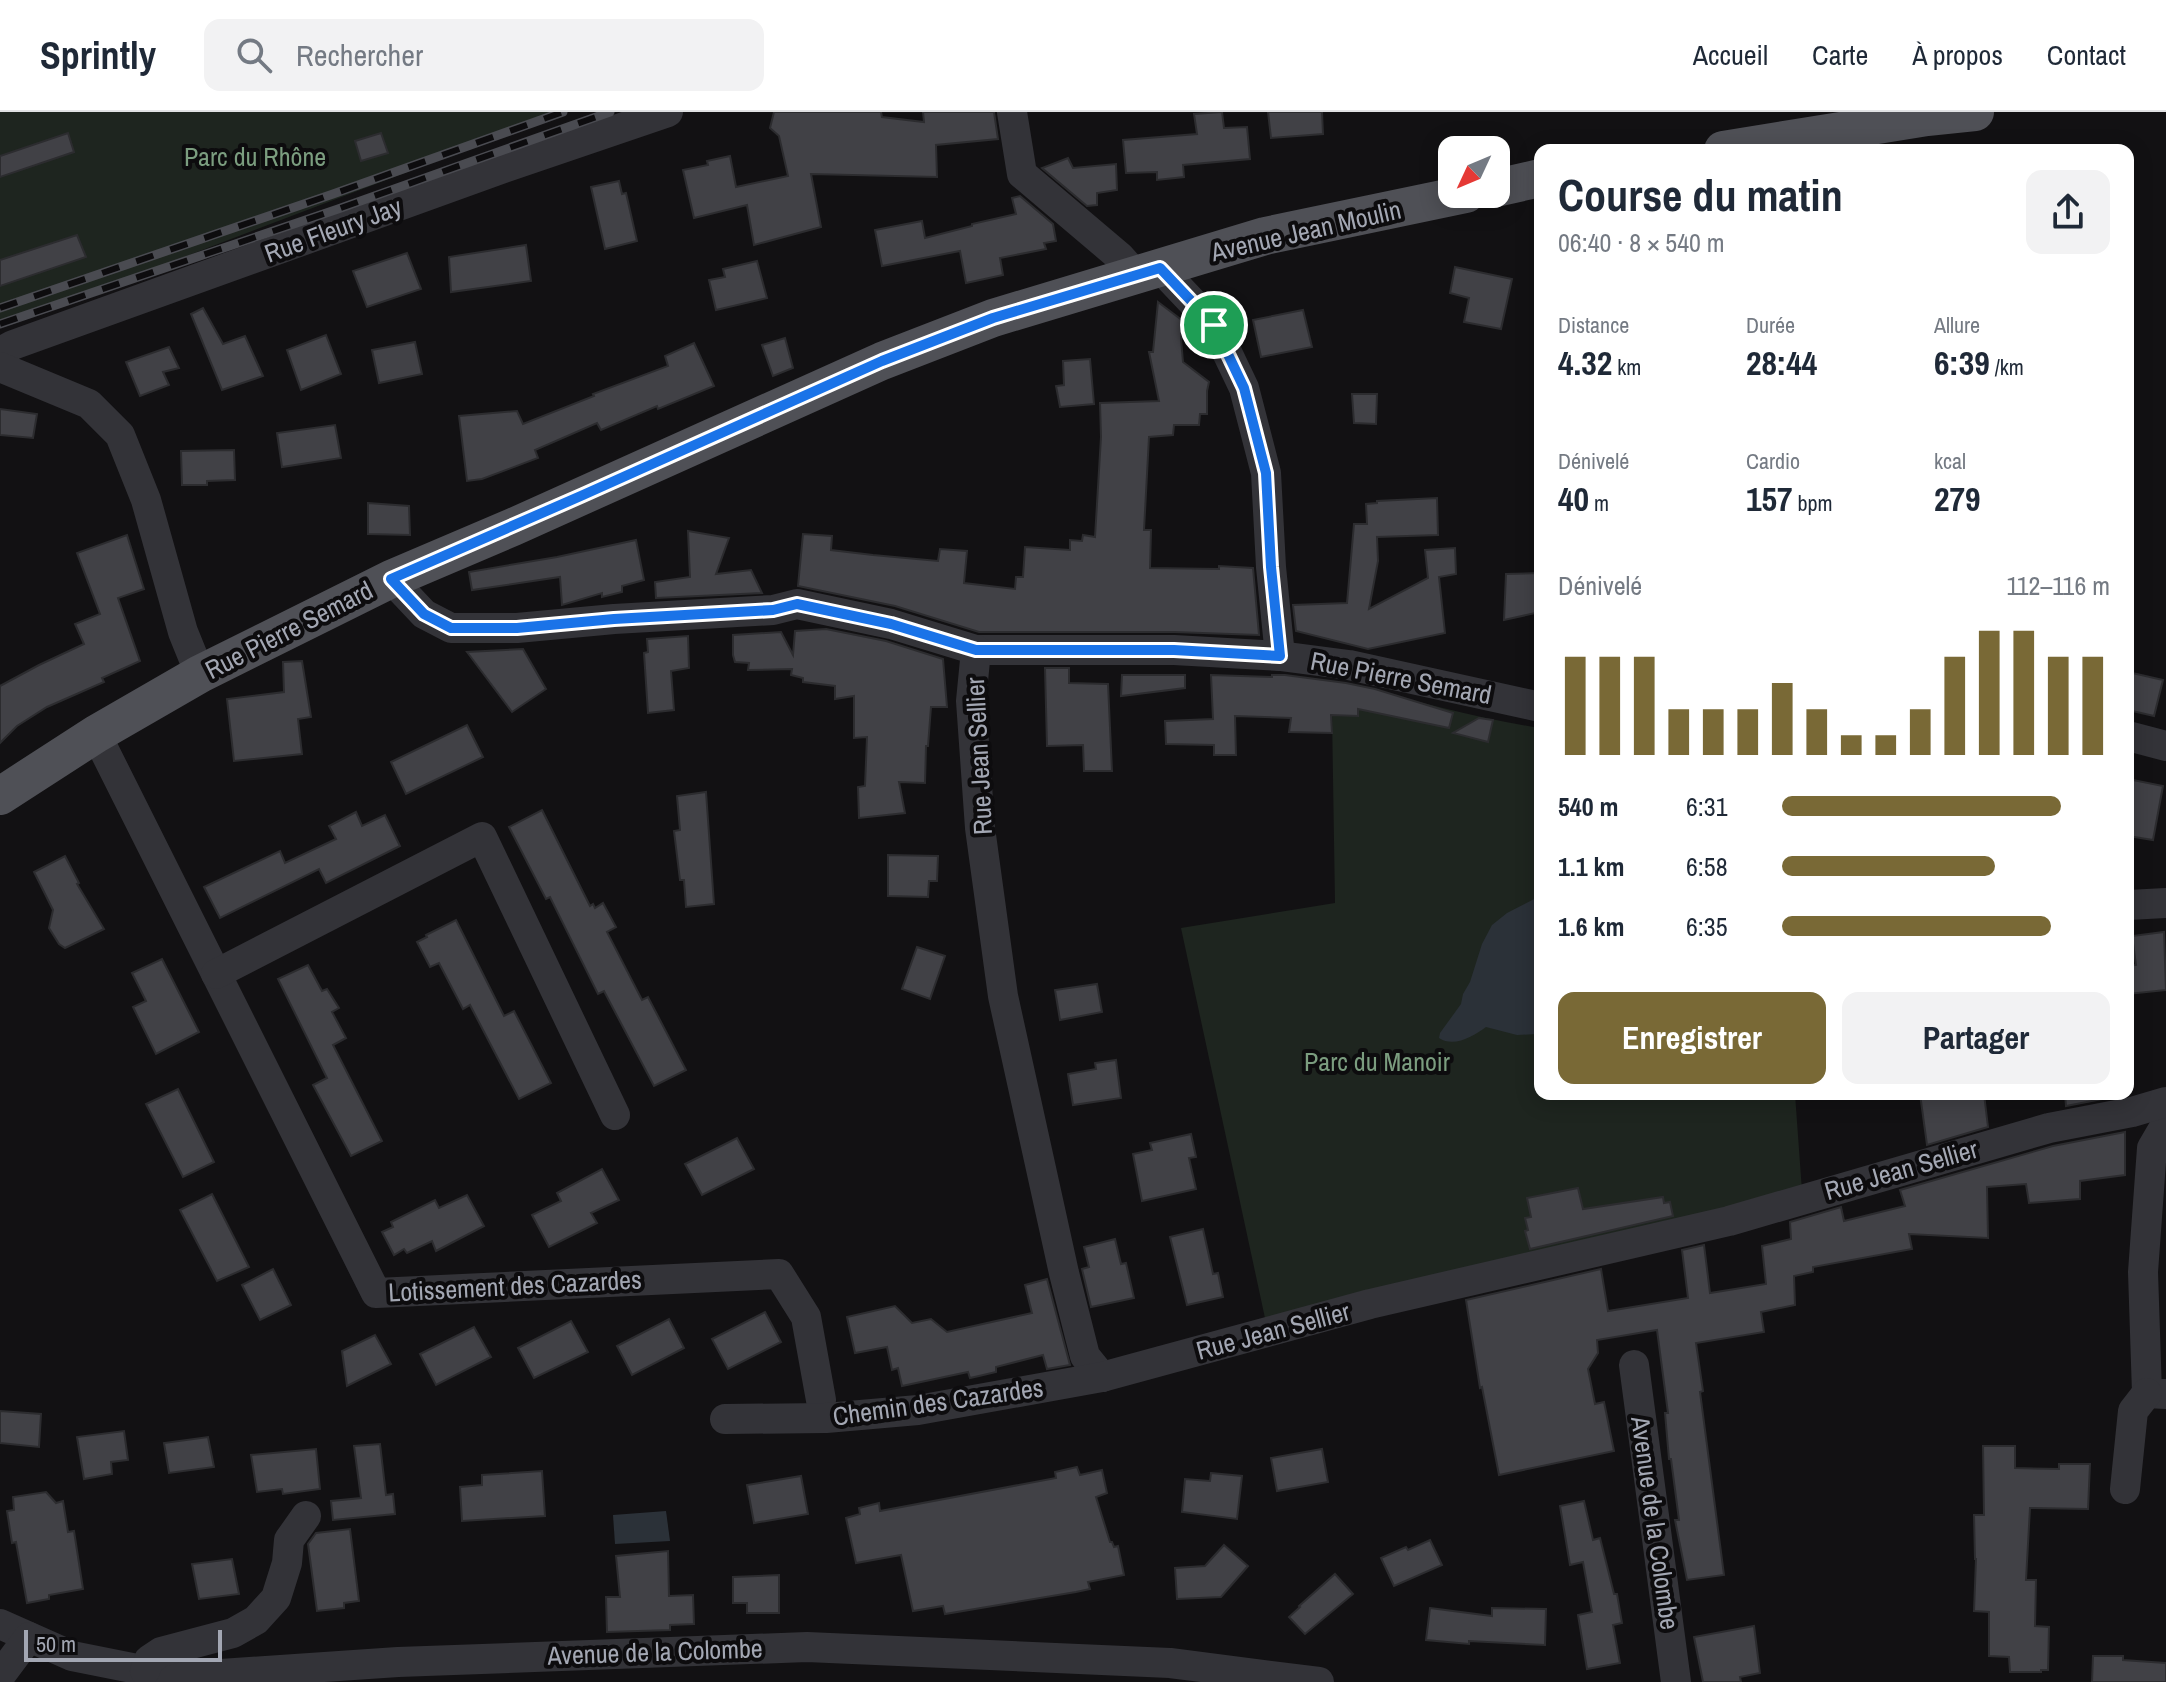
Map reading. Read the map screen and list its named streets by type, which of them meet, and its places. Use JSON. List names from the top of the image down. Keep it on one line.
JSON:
{"streets":{"main road":["Avenue Jean Moulin","Rue Pierre Semard"],"street":["Rue Fleury Jay","Rue Jean Sellier","Lotissement des Cazardes","Chemin des Cazardes","Avenue de la Colombe"]},"crossings":[["Avenue Jean Moulin","Rue Pierre Semard"],["Rue Pierre Semard","Rue Jean Sellier"],["Rue Pierre Semard","Lotissement des Cazardes"],["Rue Jean Sellier","Chemin des Cazardes"]],"parks":["Parc du Rhône","Parc du Manoir"],"scale_bar":"50 m","north":"bottom left","page":{"header":"Sprintly","search":"Rechercher","nav":["Accueil","Carte","À propos","Contact"],"heading":["Course du matin","06:40 · 8 × 540 m"],"stats":[["Distance","4.32 km"],["Durée","28:44"],["Allure","6:39 /km"],["Dénivelé","40 m"],["Cardio","157 bpm"],["kcal","279"]],"chart":["Dénivelé","112–116 m"],"list":[{"name":"540 m","note":"6:31"},{"name":"1.1 km","note":"6:58"},{"name":"1.6 km","note":"6:35"}],"buttons":["Enregistrer","Partager"],"scale":"50 m"}}
